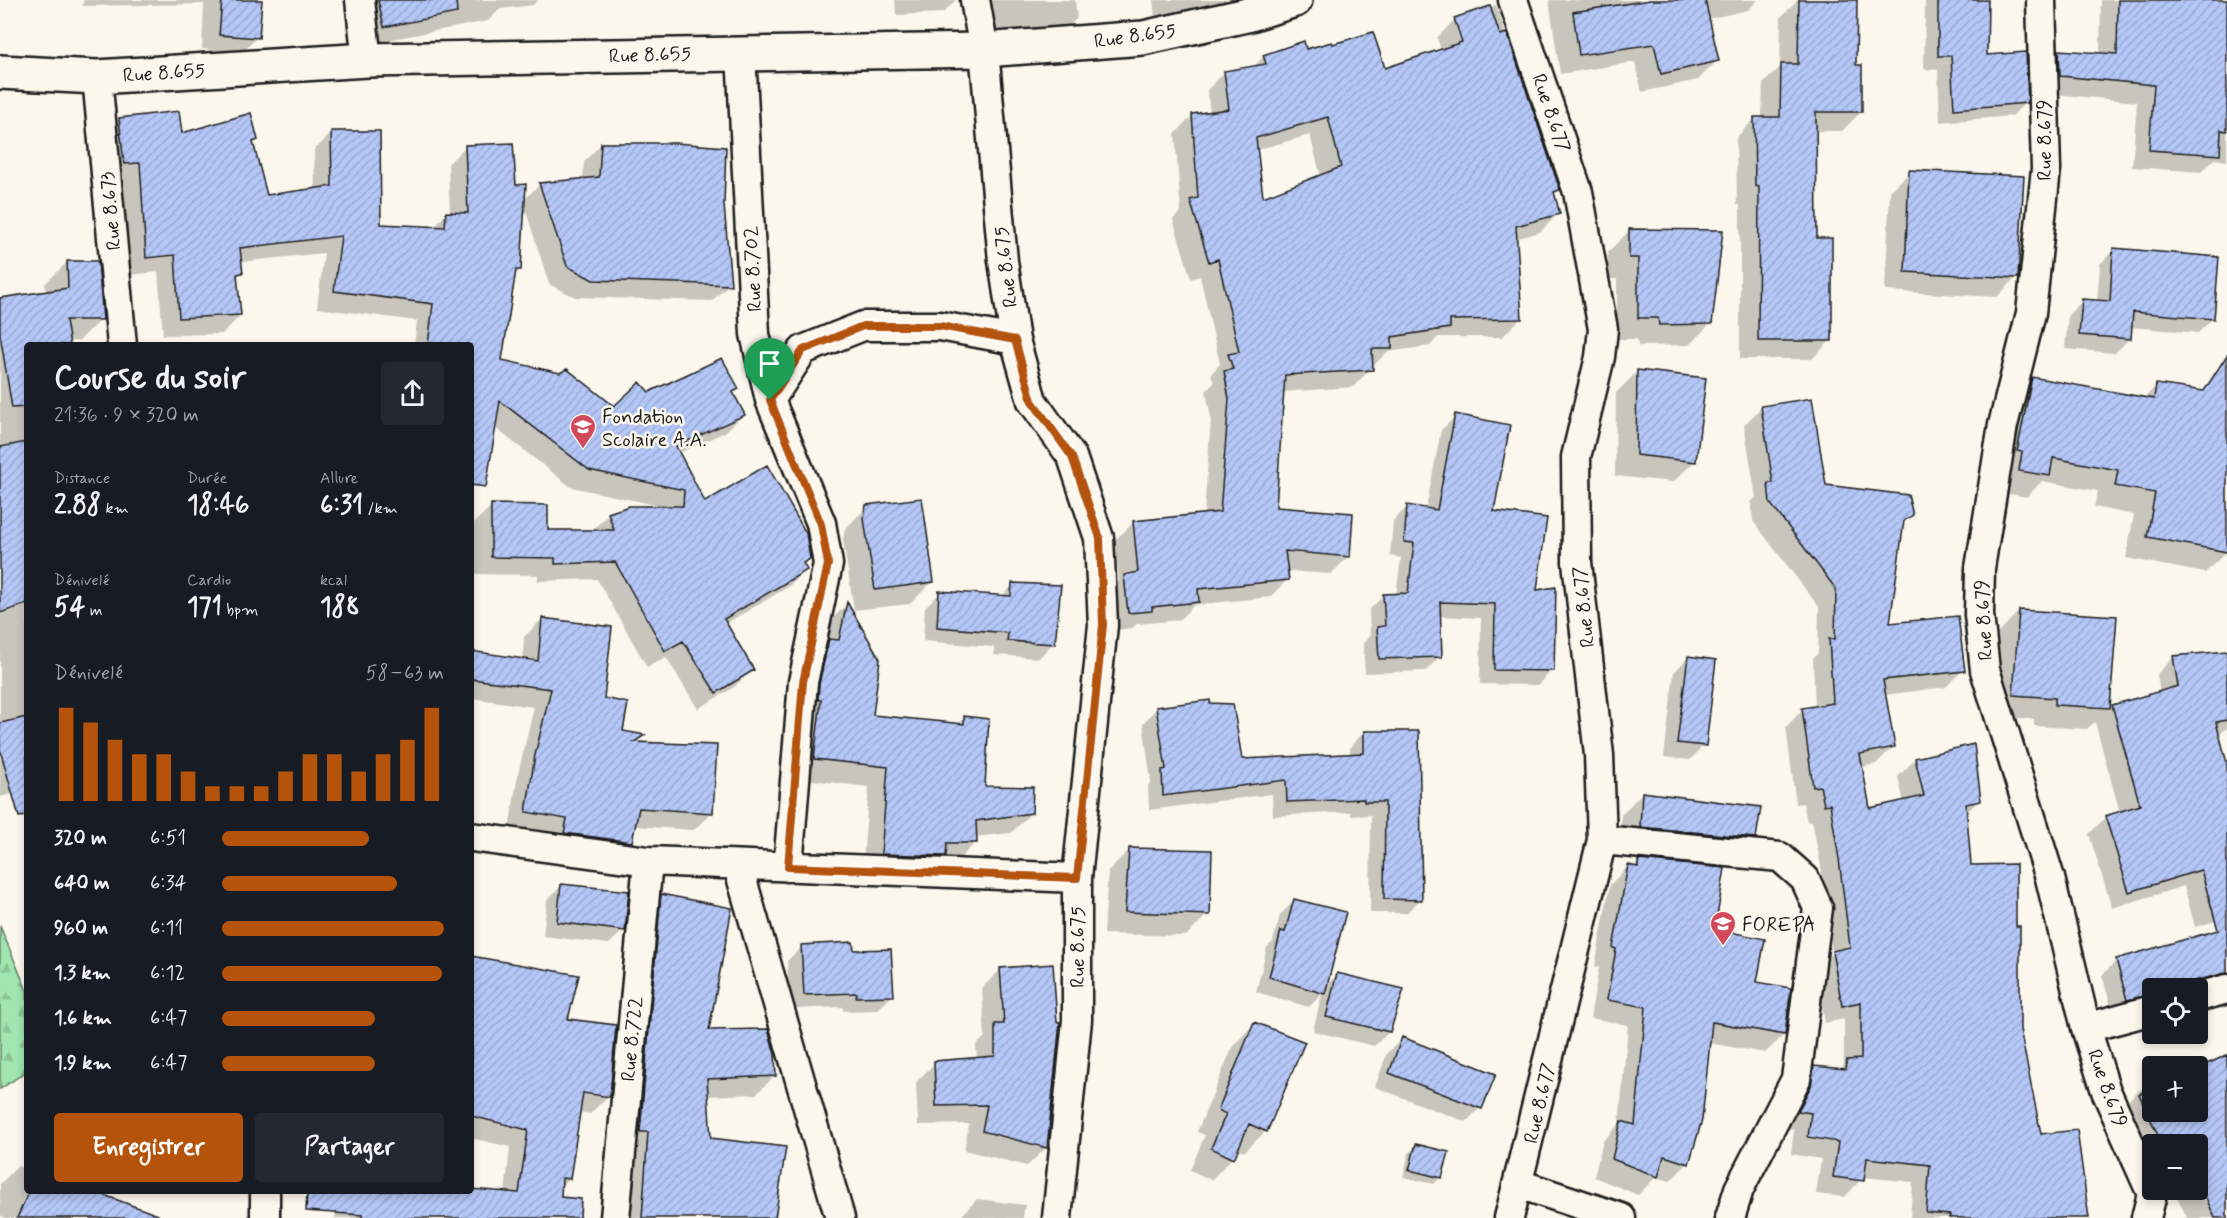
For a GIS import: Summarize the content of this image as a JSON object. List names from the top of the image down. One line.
{"streets":{"street":["Rue 8.655","Rue 8.677","Rue 8.679","Rue 8.673","Rue 8.675","Rue 8.702","Rue 8.722"]},"crossings":[["Rue 8.655","Rue 8.673"],["Rue 8.655","Rue 8.675"],["Rue 8.655","Rue 8.702"]],"places":{"school or university":["Fondation Scolaire A.A.","FOREPA"]},"page":{"heading":["Course du soir","21:36 · 9 × 320 m"],"stats":[["Distance","2.88 km"],["Durée","18:46"],["Allure","6:31 /km"],["Dénivelé","54 m"],["Cardio","171 bpm"],["kcal","188"]],"chart":["Dénivelé","58–63 m"],"list":[{"name":"320 m","note":"6:51"},{"name":"640 m","note":"6:34"},{"name":"960 m","note":"6:11"},{"name":"1.3 km","note":"6:12"},{"name":"1.6 km","note":"6:47"},{"name":"1.9 km","note":"6:47"}],"map_buttons":["+","−"],"buttons":["Enregistrer","Partager"]}}
